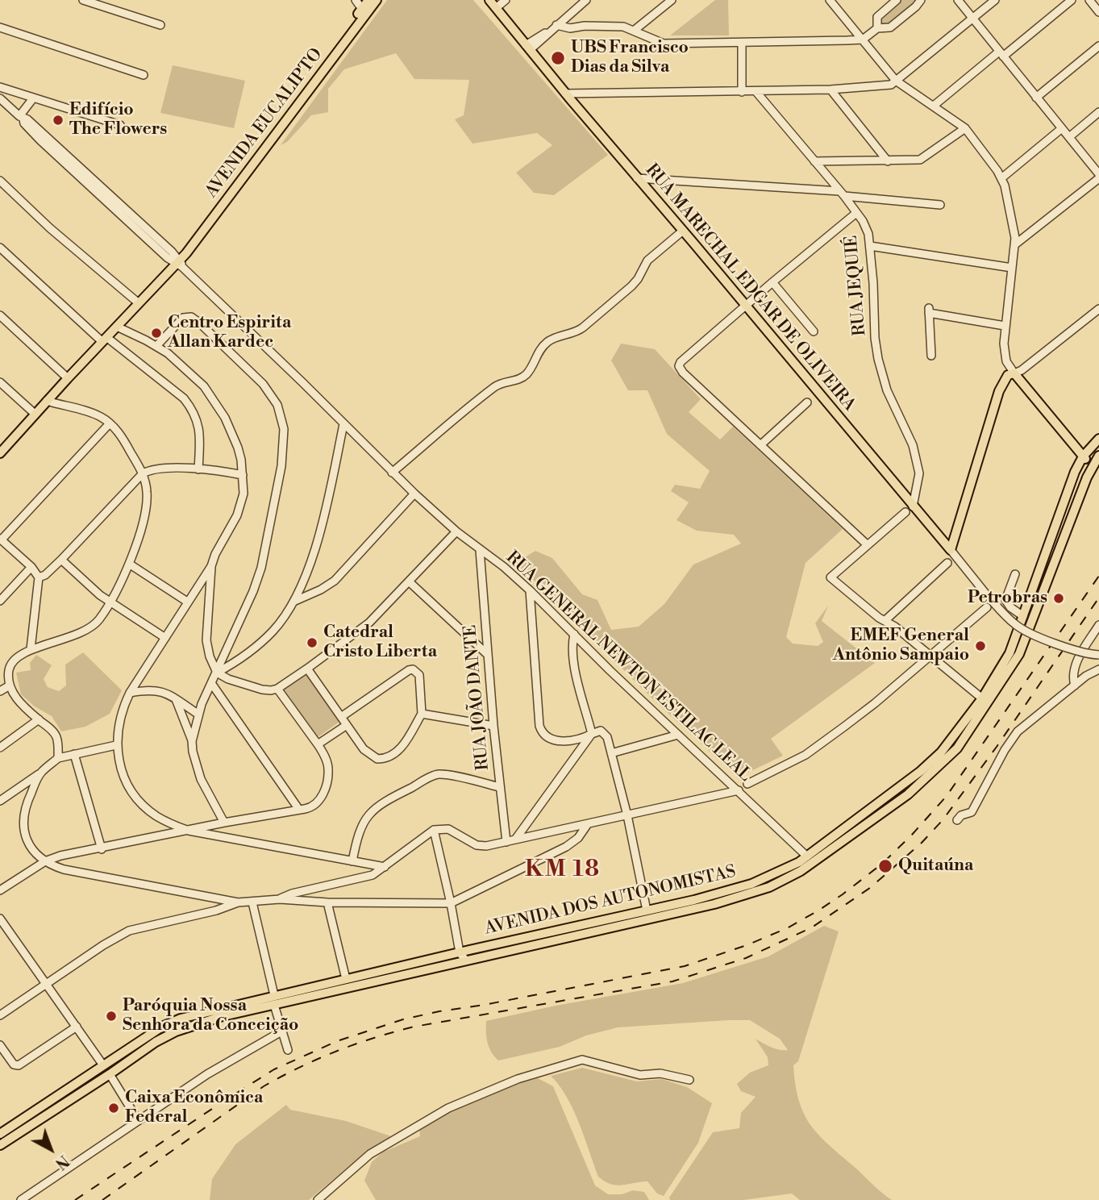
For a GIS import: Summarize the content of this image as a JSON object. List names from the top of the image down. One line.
{"streets":{"main road":["AVENIDA EUCALIPTO","RUA MARECHAL EDGAR DE OLIVEIRA","AVENIDA DOS AUTONOMISTAS"],"street":["RUA JEQUIÉ","RUA GENERAL NEWTON ESTILAC LEAL","RUA JOÃO DANTE"]},"crossings":[["AVENIDA EUCALIPTO","RUA GENERAL NEWTON ESTILAC LEAL"],["RUA JEQUIÉ","RUA MARECHAL EDGAR DE OLIVEIRA"],["RUA GENERAL NEWTON ESTILAC LEAL","RUA JOÃO DANTE"],["RUA GENERAL NEWTON ESTILAC LEAL","AVENIDA DOS AUTONOMISTAS"]],"districts":["KM 18"],"places":["UBS Francisco Dias da Silva","Edifício The Flowers","Centro Espirita Allan Kardec","Petrobras","Catedral Cristo Liberta","EMEF General Antônio Sampaio","Quitaúna","Paróquia Nossa Senhora da Conceição","Caixa Econômica Federal"],"north":"bottom right"}
